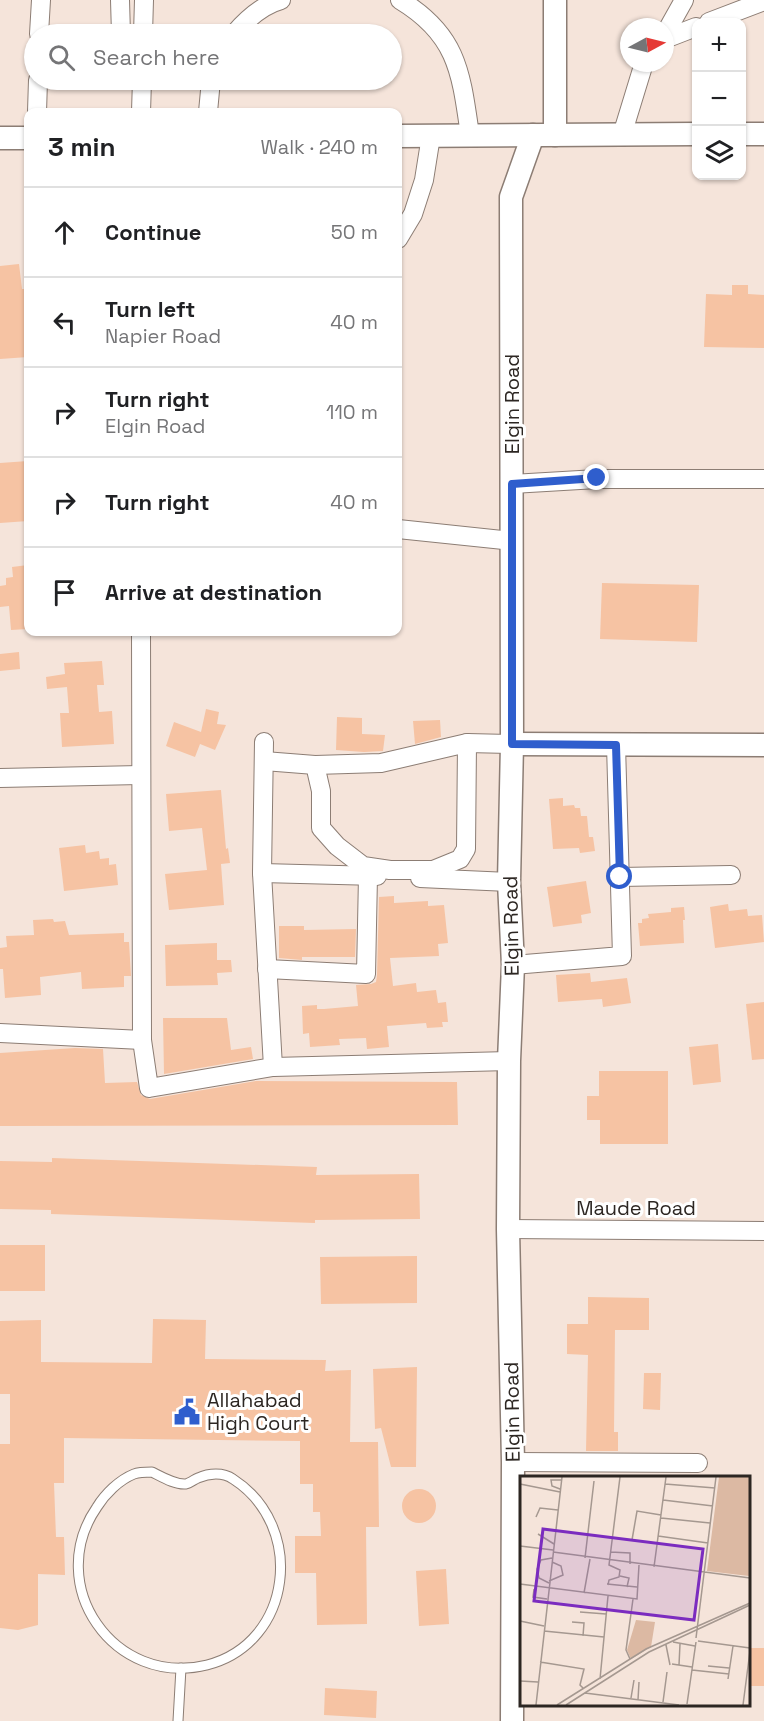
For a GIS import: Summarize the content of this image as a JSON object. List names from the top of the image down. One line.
{"streets":{"street":["Elgin Road","Maude Road"]},"crossings":[["Elgin Road","Maude Road"]],"places":{"public building":["Allahabad High Court"]},"north":"right","page":{"map_buttons":["+","−"],"search":"Search here","heading":["3 min","Walk · 240 m"],"list":[["Continue","50 m"],["Turn left","Napier Road","40 m"],["Turn right","Elgin Road","110 m"],["Turn right","40 m"],"Arrive at destination"]}}
